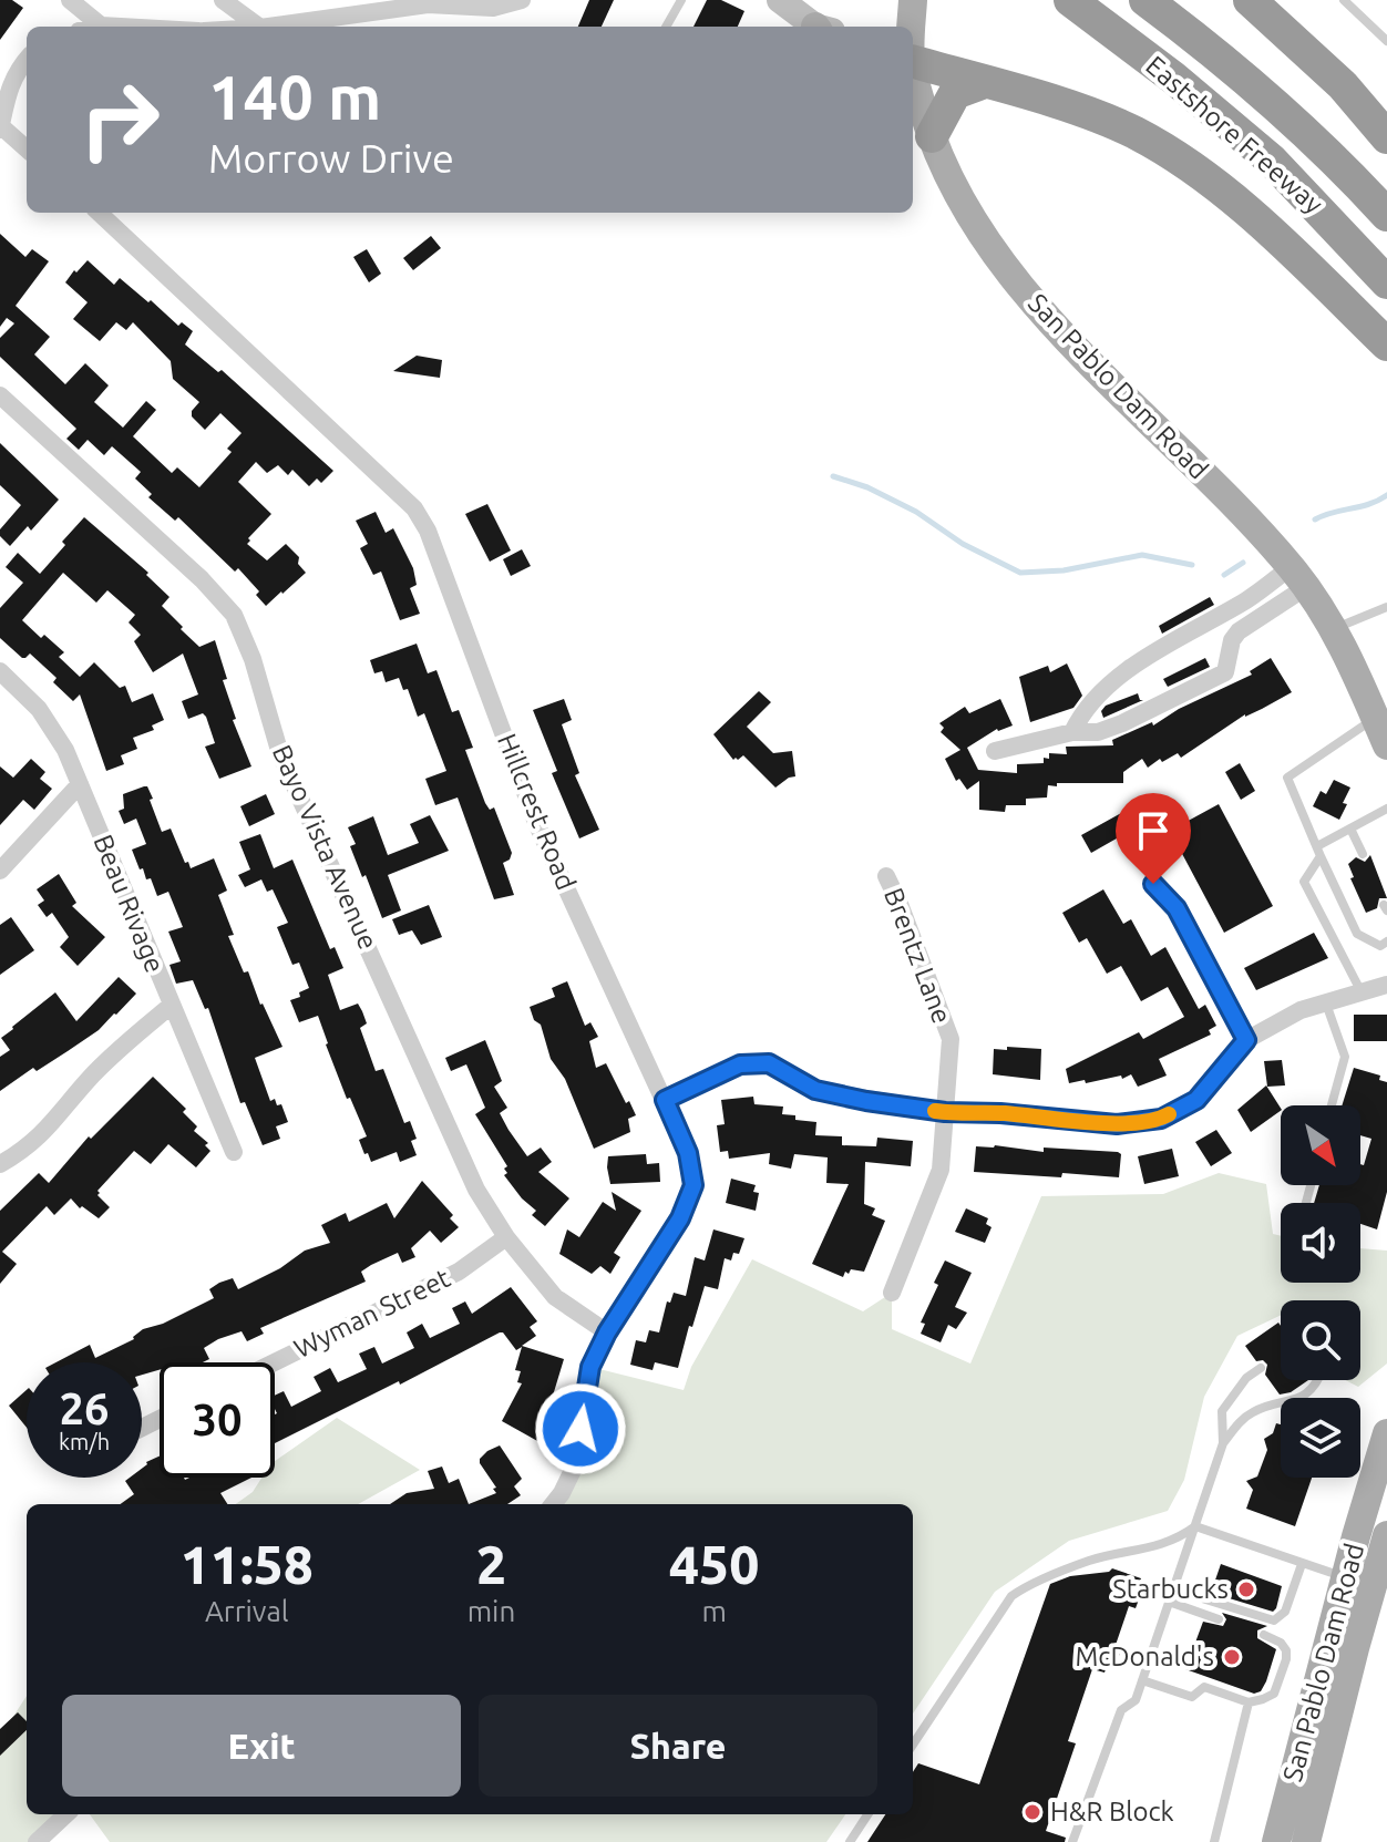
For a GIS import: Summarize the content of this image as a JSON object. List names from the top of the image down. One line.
{"streets":{"highway":["Eastshore Freeway"],"main road":["San Pablo Dam Road"],"street":["Hillcrest Road","Bayo Vista Avenue","Beau Rivage","Brentz Lane","Wyman Street"]},"crossings":[["Hillcrest Road","Bayo Vista Avenue"],["Bayo Vista Avenue","Wyman Street"]],"places":["Starbucks","McDonald's","H&R Block"],"north":"bottom right","page":{"turn":["140 m","Morrow Drive"],"speed":"26 km/h","limit":"30","eta":["11:58","Arrival","2","min","450","m"],"buttons":["Exit","Share"]}}
